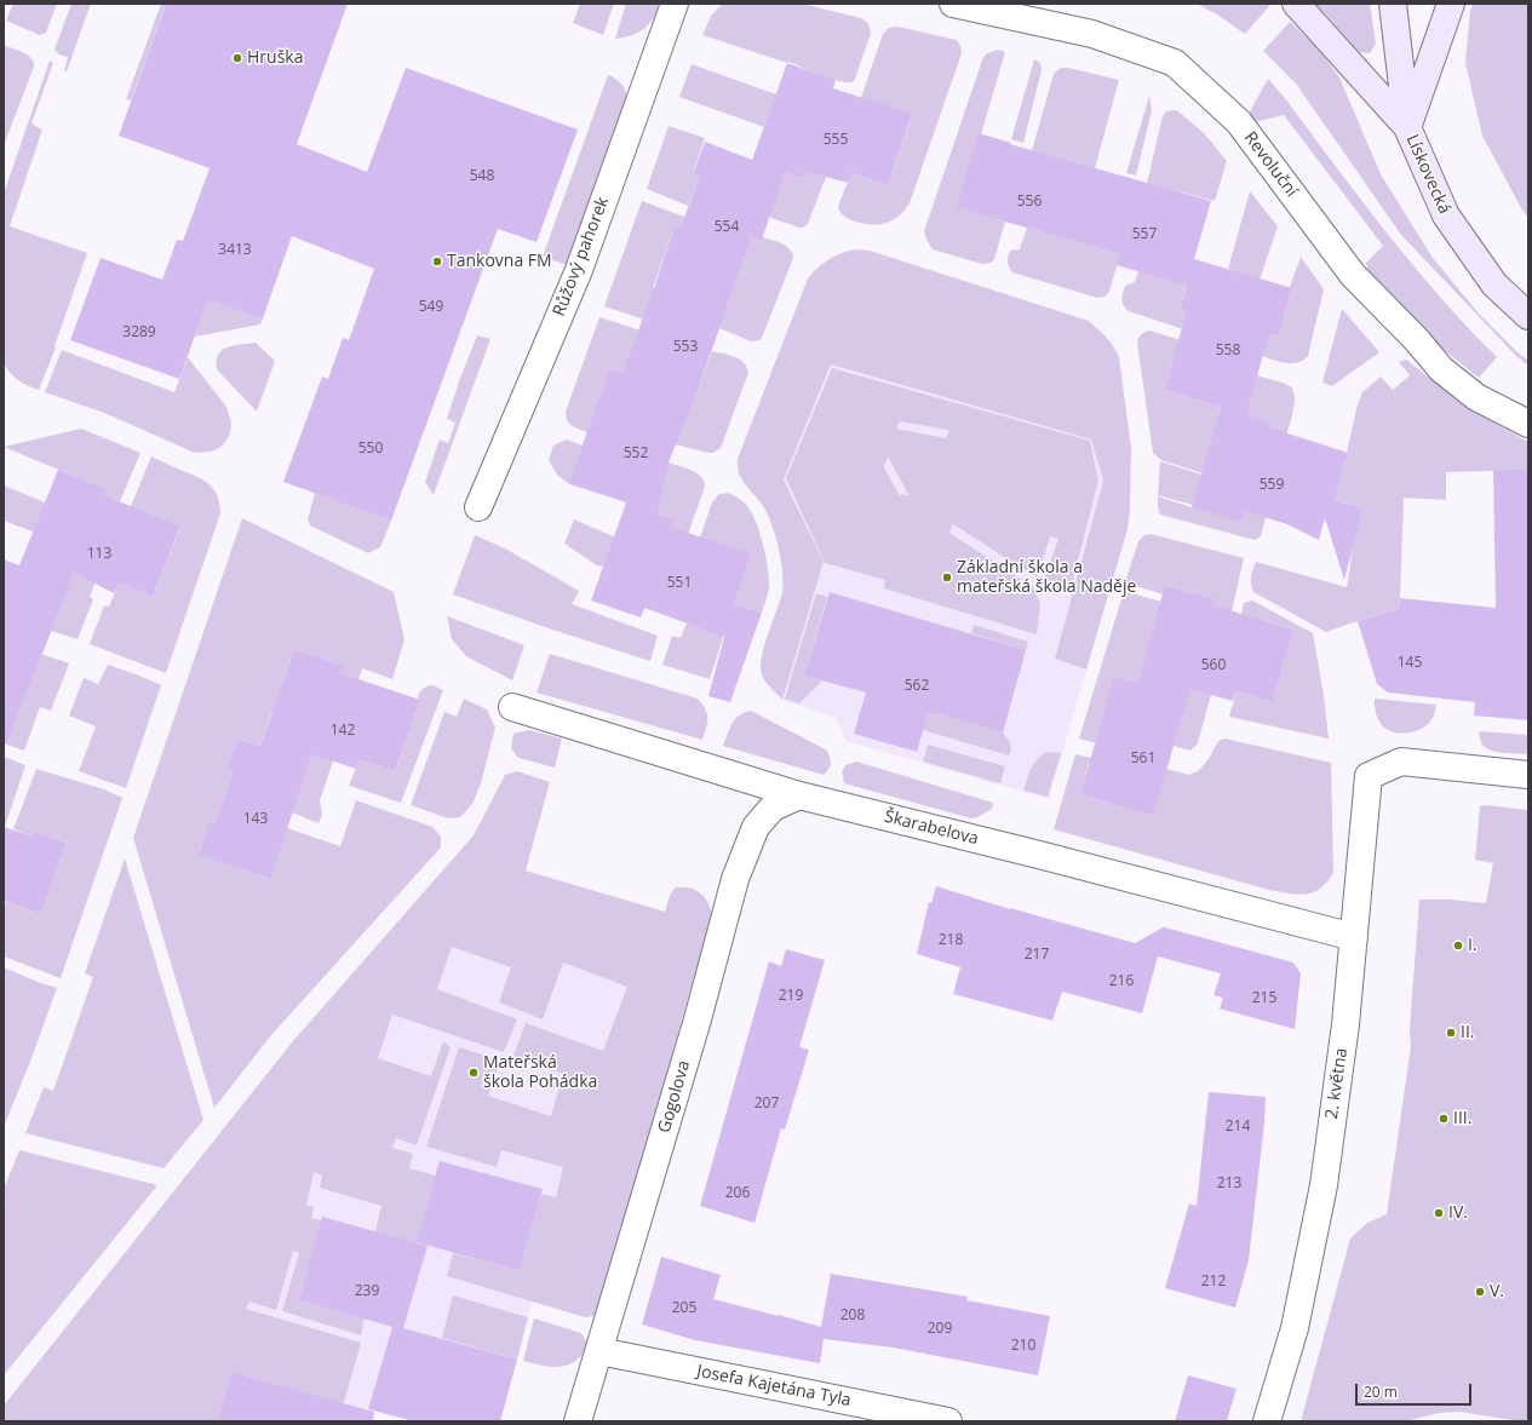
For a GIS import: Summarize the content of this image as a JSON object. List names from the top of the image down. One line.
{"streets":{"main road":["Lískovecká"],"street":["Revoluční","Růžový pahorek","Škarabelova","2. května","Gogolova","Josefa Kajetána Tyla"]},"crossings":[["Škarabelova","2. května"],["Škarabelova","Gogolova"],["Gogolova","Josefa Kajetána Tyla"]],"places":["Hruška","Tankovna FM","Základní škola a mateřská škola Naděje","I.","II.","Mateřská škola Pohádka","III.","IV.","V."],"house_numbers":["555","548","556","554","557","3413","549","3289","553","558","550","552","559","113","551","145","560","562","142","561","143","218","217","216","219","215","207","214","213","206","212","239","205","208","209","210"],"scale_bar":"20 m"}
